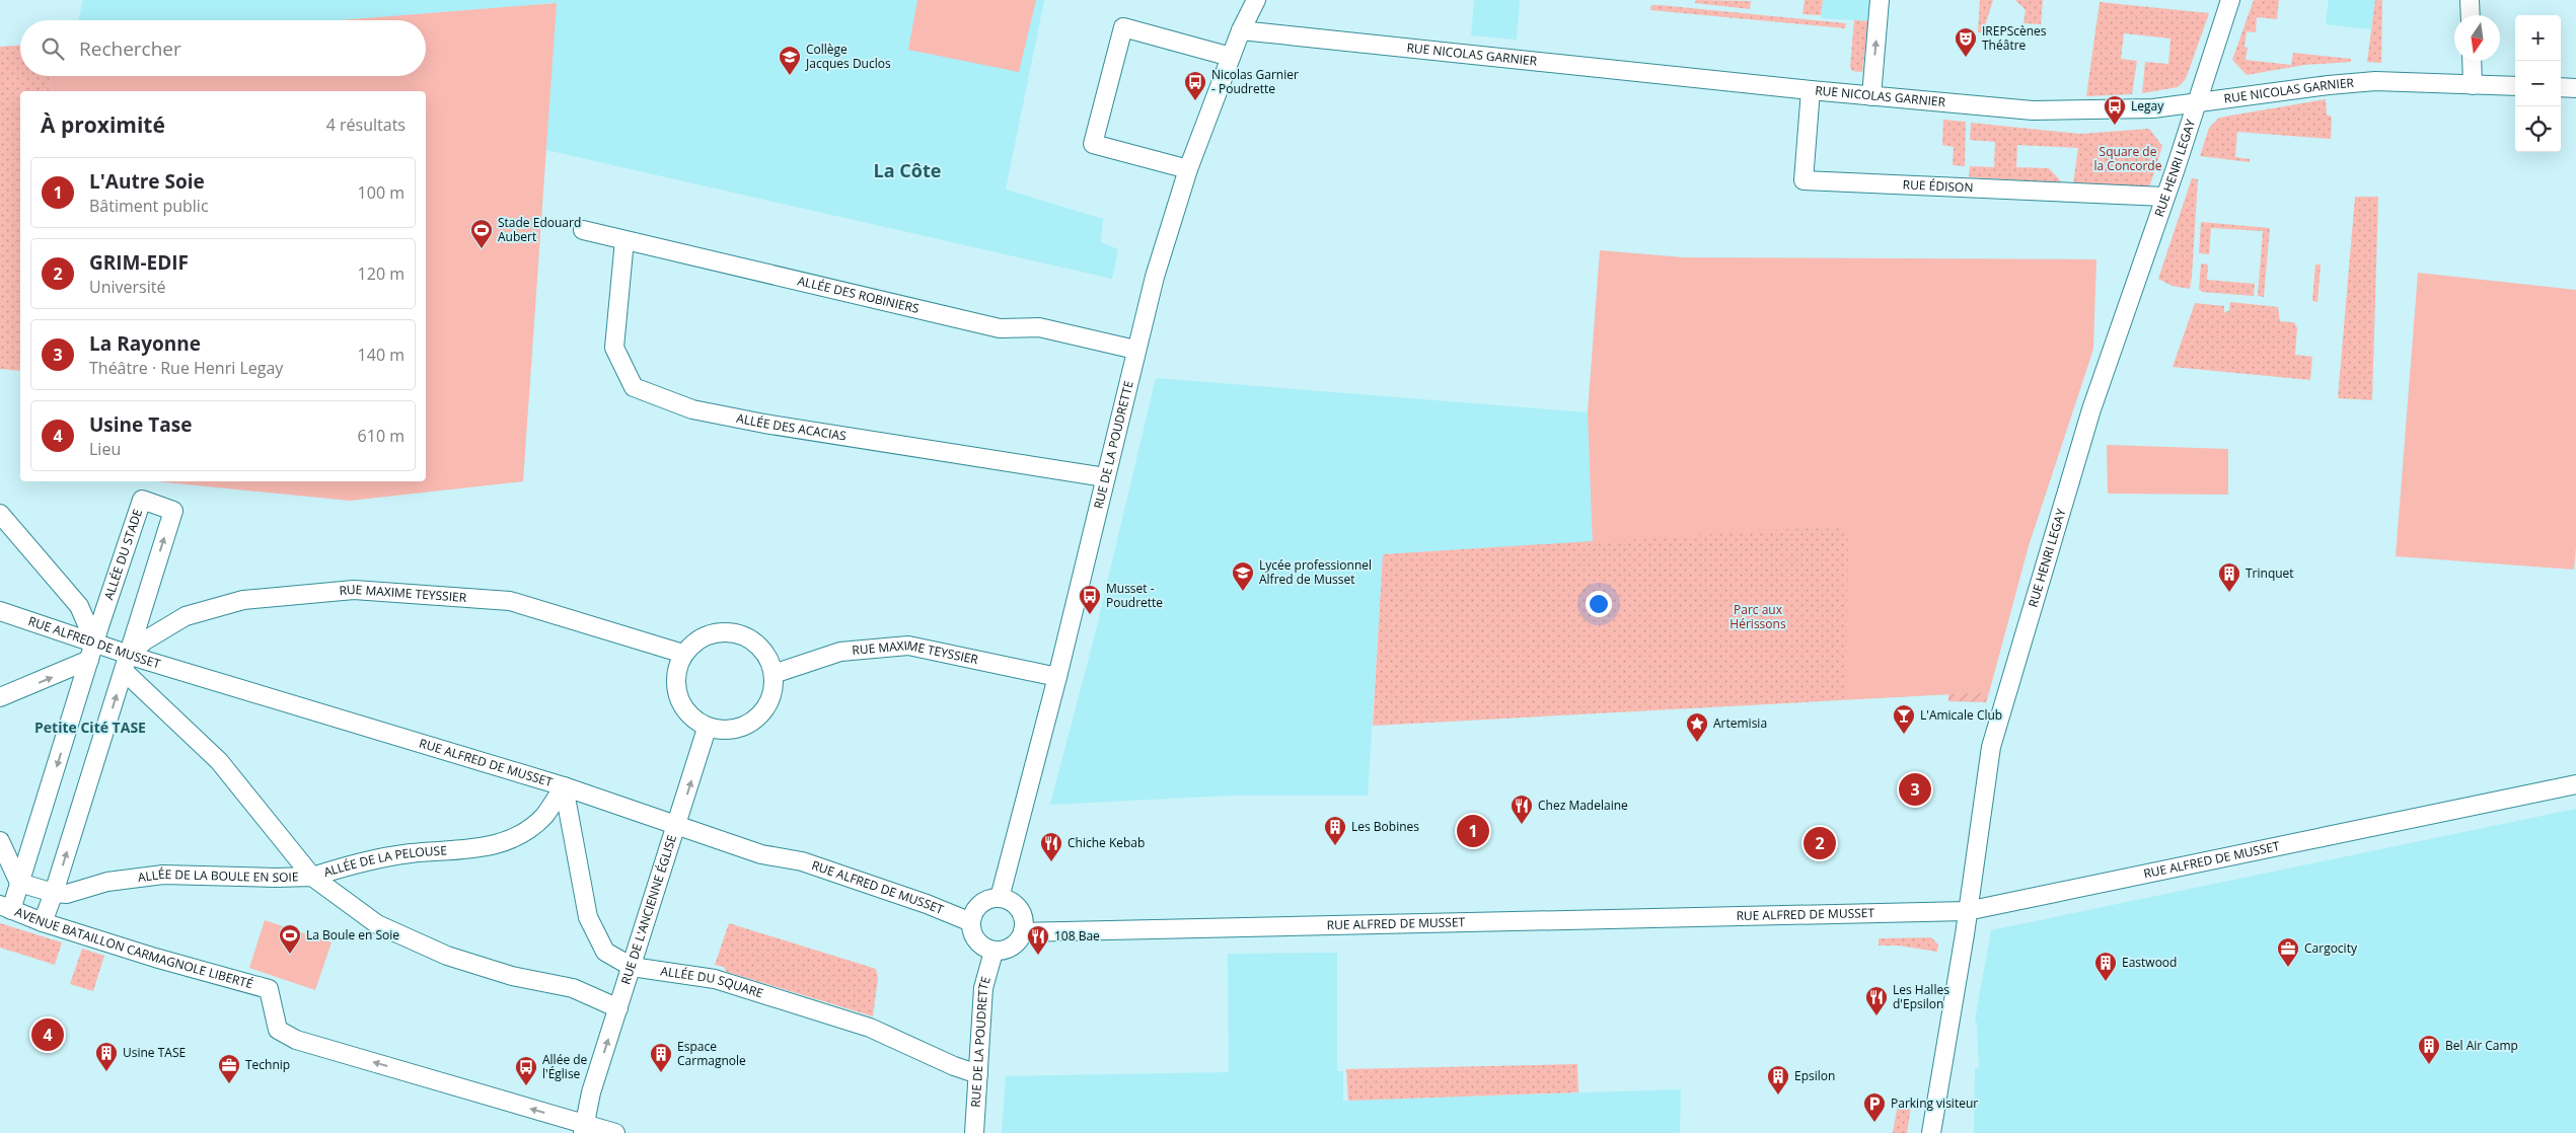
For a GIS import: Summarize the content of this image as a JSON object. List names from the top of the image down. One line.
{"streets":{"street":["RUE NICOLAS GARNIER","RUE HENRI LEGAY","RUE ÉDISON","ALLÉE DES ROBINIERS","ALLÉE DES ACACIAS","RUE DE LA POUDRETTE","ALLÉE DU STADE","RUE MAXIME TEYSSIER","RUE ALFRED DE MUSSET","ALLÉE DE LA PELOUSE","ALLÉE DE LA BOULE EN SOIE","RUE DE L'ANCIENNE ÉGLISE","AVENUE BATAILLON CARMAGNOLE LIBERTÉ","ALLÉE DU SQUARE"]},"crossings":[["RUE NICOLAS GARNIER","RUE HENRI LEGAY"],["RUE NICOLAS GARNIER","RUE ÉDISON"],["RUE NICOLAS GARNIER","RUE DE LA POUDRETTE"],["RUE HENRI LEGAY","RUE ÉDISON"],["RUE HENRI LEGAY","RUE ALFRED DE MUSSET"],["ALLÉE DES ROBINIERS","ALLÉE DES ACACIAS"],["ALLÉE DES ROBINIERS","RUE DE LA POUDRETTE"],["ALLÉE DES ACACIAS","RUE DE LA POUDRETTE"],["RUE DE LA POUDRETTE","RUE MAXIME TEYSSIER"],["RUE DE LA POUDRETTE","RUE ALFRED DE MUSSET"],["RUE DE LA POUDRETTE","ALLÉE DU SQUARE"],["ALLÉE DU STADE","RUE MAXIME TEYSSIER"],["ALLÉE DU STADE","RUE ALFRED DE MUSSET"],["ALLÉE DU STADE","ALLÉE DE LA PELOUSE"],["ALLÉE DU STADE","ALLÉE DE LA BOULE EN SOIE"],["ALLÉE DU STADE","AVENUE BATAILLON CARMAGNOLE LIBERTÉ"],["RUE MAXIME TEYSSIER","RUE ALFRED DE MUSSET"],["RUE MAXIME TEYSSIER","ALLÉE DE LA PELOUSE"],["RUE MAXIME TEYSSIER","RUE DE L'ANCIENNE ÉGLISE"],["RUE ALFRED DE MUSSET","ALLÉE DE LA PELOUSE"],["RUE ALFRED DE MUSSET","RUE DE L'ANCIENNE ÉGLISE"],["RUE ALFRED DE MUSSET","ALLÉE DU SQUARE"],["ALLÉE DE LA PELOUSE","ALLÉE DE LA BOULE EN SOIE"],["ALLÉE DE LA PELOUSE","ALLÉE DU SQUARE"],["ALLÉE DE LA BOULE EN SOIE","RUE DE L'ANCIENNE ÉGLISE"],["RUE DE L'ANCIENNE ÉGLISE","AVENUE BATAILLON CARMAGNOLE LIBERTÉ"],["RUE DE L'ANCIENNE ÉGLISE","ALLÉE DU SQUARE"]],"one_way":["RUE DE L'ANCIENNE ÉGLISE","AVENUE BATAILLON CARMAGNOLE LIBERTÉ"],"districts":["La Côte","Petite Cité TASE"],"parks":["Square de la Concorde","Parc aux Hérissons"],"places":{"theatre":["IREPScènes Théâtre"],"school or university":["Collège Jacques Duclos","Lycée professionnel Alfred de Musset"],"bus stop":["Nicolas Garnier - Poudrette","Legay","Musset - Poudrette","Allée de l'Église"],"sports":["Stade Edouard Aubert","La Boule en Soie"],"building":["Trinquet","Les Bobines","Eastwood","Bel Air Camp","Usine TASE","Espace Carmagnole","Epsilon"],"bar":["L'Amicale Club"],"place":["Artemisia"],"restaurant":["Chez Madelaine","Chiche Kebab","108 Bae","Les Halles d'Epsilon"],"office":["Cargocity","Technip"],"parking":["Parking visiteur"]},"north":"bottom","page":{"map_buttons":["+","−"],"search":"Rechercher","heading":["À proximité","4 résultats"],"list":[{"mark":"1","name":"L'Autre Soie","note":"Bâtiment public","value":"100 m"},{"mark":"2","name":"GRIM-EDIF","note":"Université","value":"120 m"},{"mark":"3","name":"La Rayonne","note":"Théâtre · Rue Henri Legay","value":"140 m"},{"mark":"4","name":"Usine Tase","note":"Lieu","value":"610 m"}],"pins":["3","1","2","4"]}}
